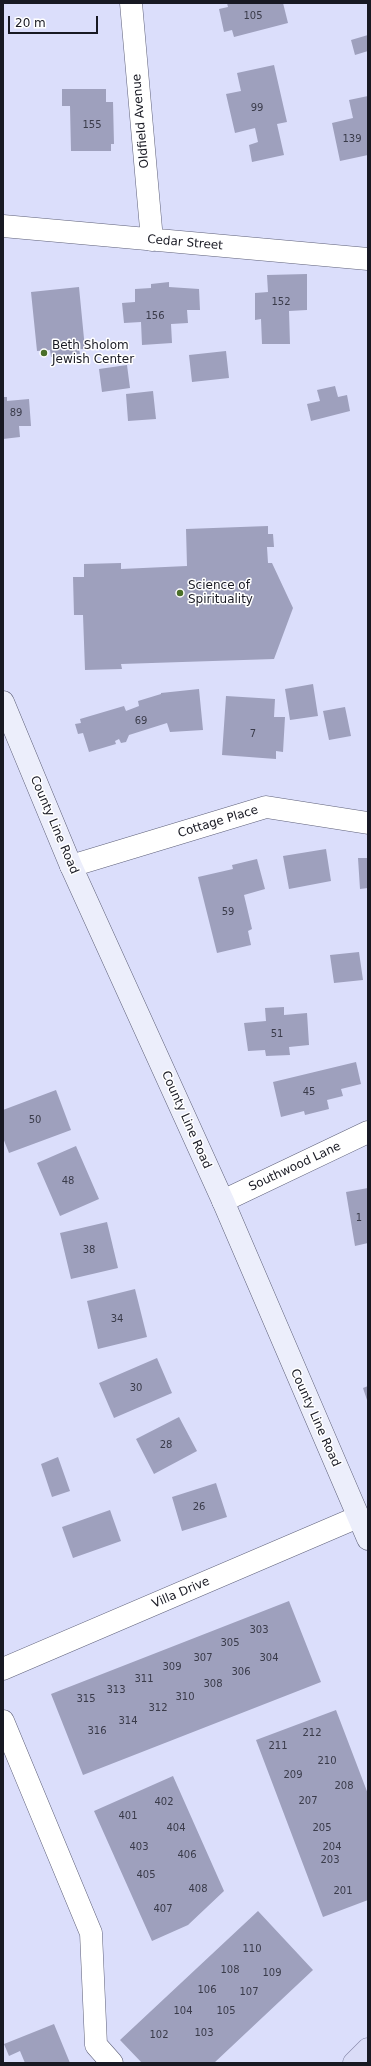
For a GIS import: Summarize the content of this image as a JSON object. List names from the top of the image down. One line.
{"streets":{"main road":["County Line Road"],"street":["Oldfield Avenue","Cedar Street","Cottage Place","Southwood Lane","Villa Drive"]},"crossings":[["Oldfield Avenue","Cedar Street"],["Cottage Place","County Line Road"],["County Line Road","Southwood Lane"],["County Line Road","Villa Drive"]],"places":["Beth Sholom Jewish Center","Science of Spirituality"],"house_numbers":["105","99","155","139","152","156","89","69","7","59","51","45","50","48","1","38","34","30","28","26","303","305","307","304","309","306","311","308","313","310","315","312","314","316","212","211","210","209","208","207","402","401","404","205","403","204","406","203","405","408","201","407","110","108","109","106","107","104","105","103","102"],"scale_bar":"20 m"}
